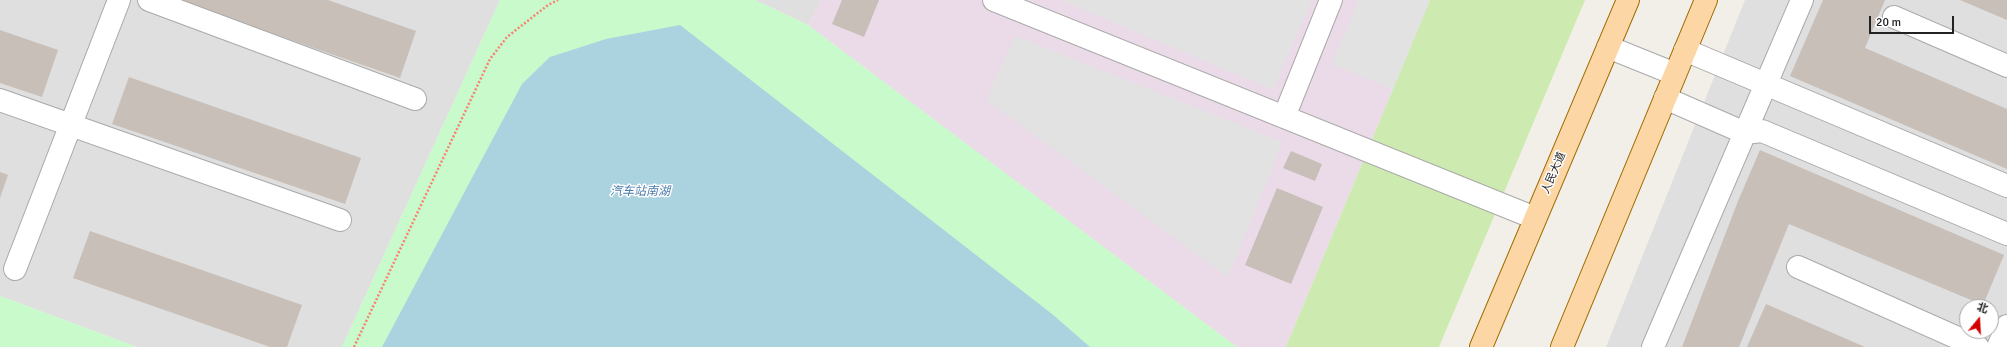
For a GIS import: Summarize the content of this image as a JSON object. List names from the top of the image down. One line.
{"streets":{"main road":["人民大道"]},"water":["汽车站南湖"],"scale_bar":"20 m","north":"top"}
